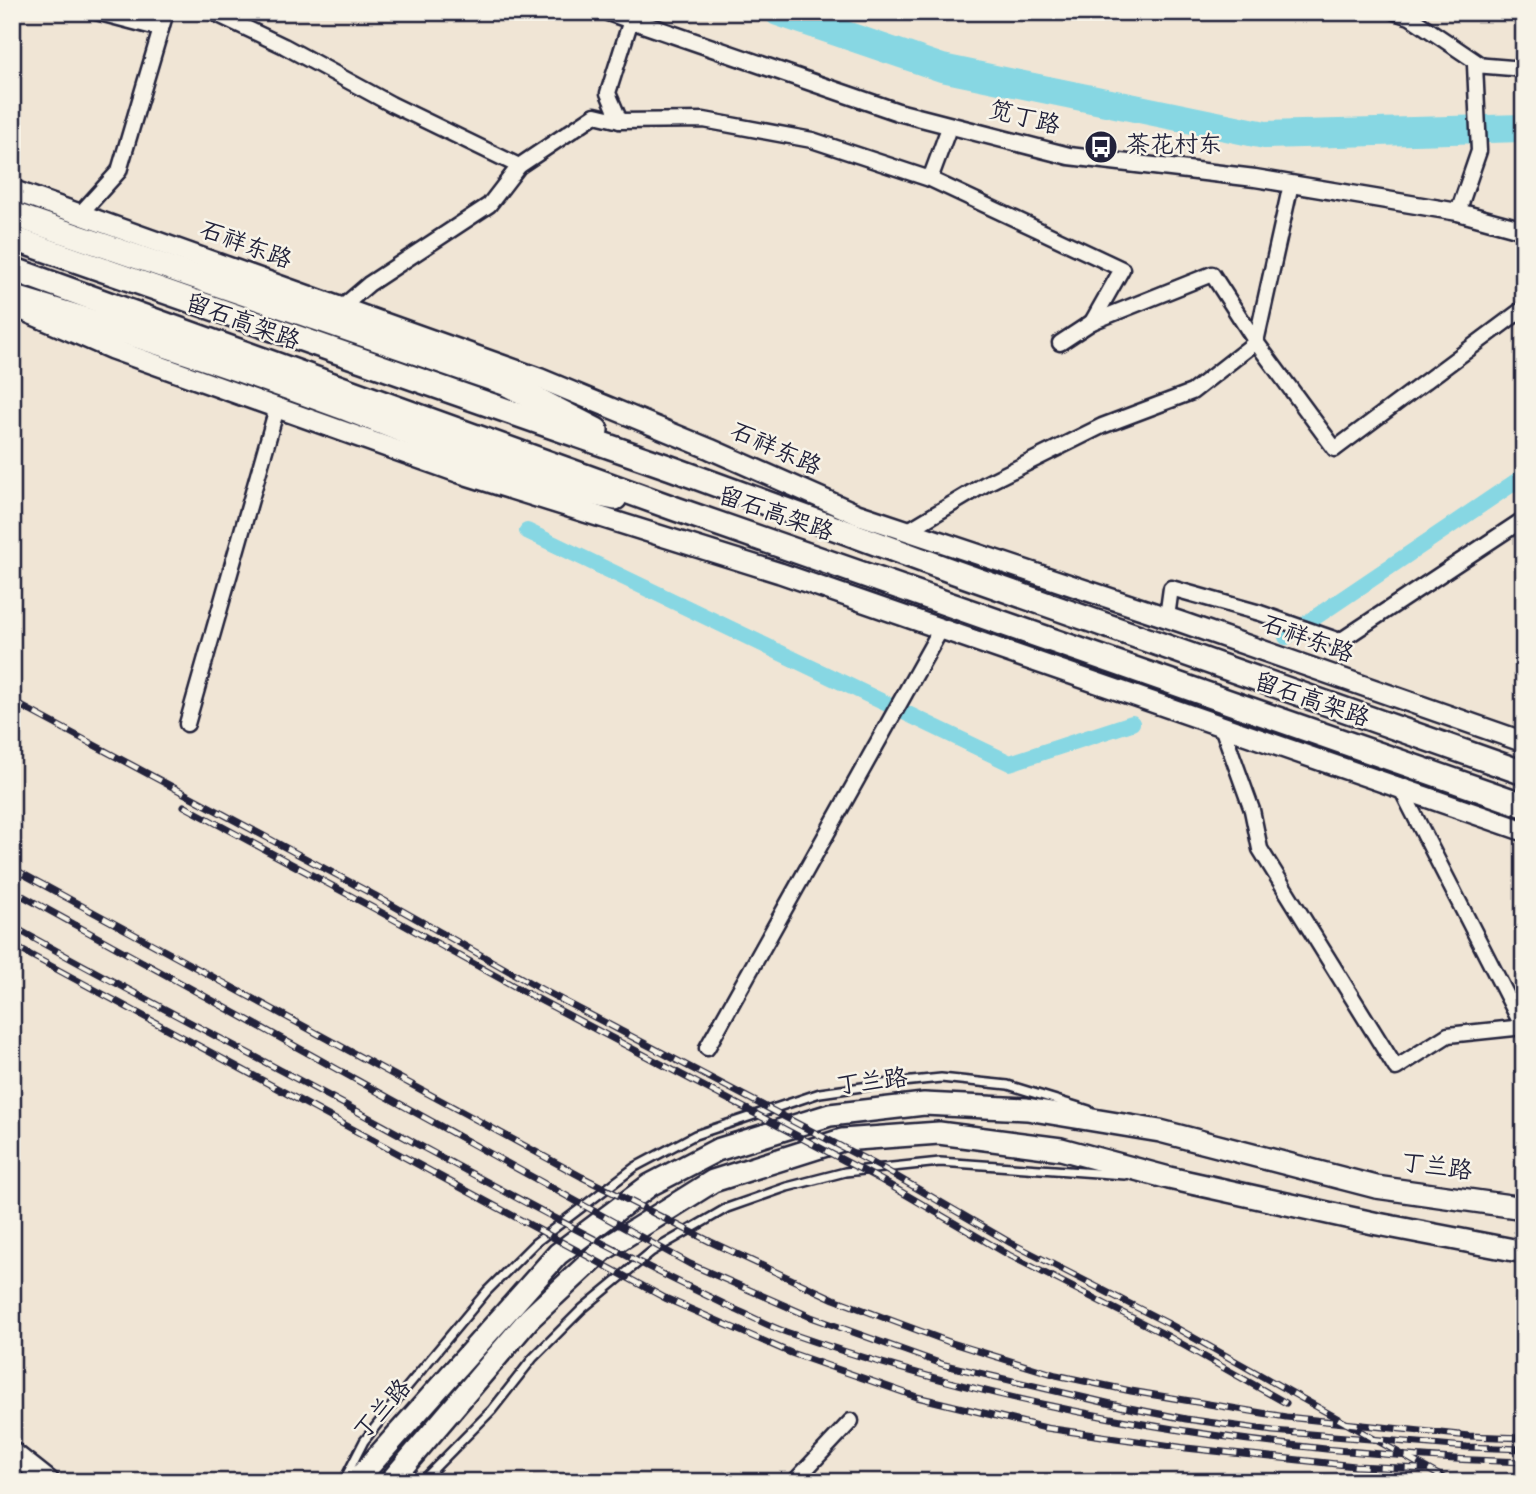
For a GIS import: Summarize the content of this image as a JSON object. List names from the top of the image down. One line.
{"streets":{"highway":["留石高架路"],"main road":["石祥东路","丁兰路"],"street":["笕丁路"]},"places":{"bus stop":["茶花村东"]}}
